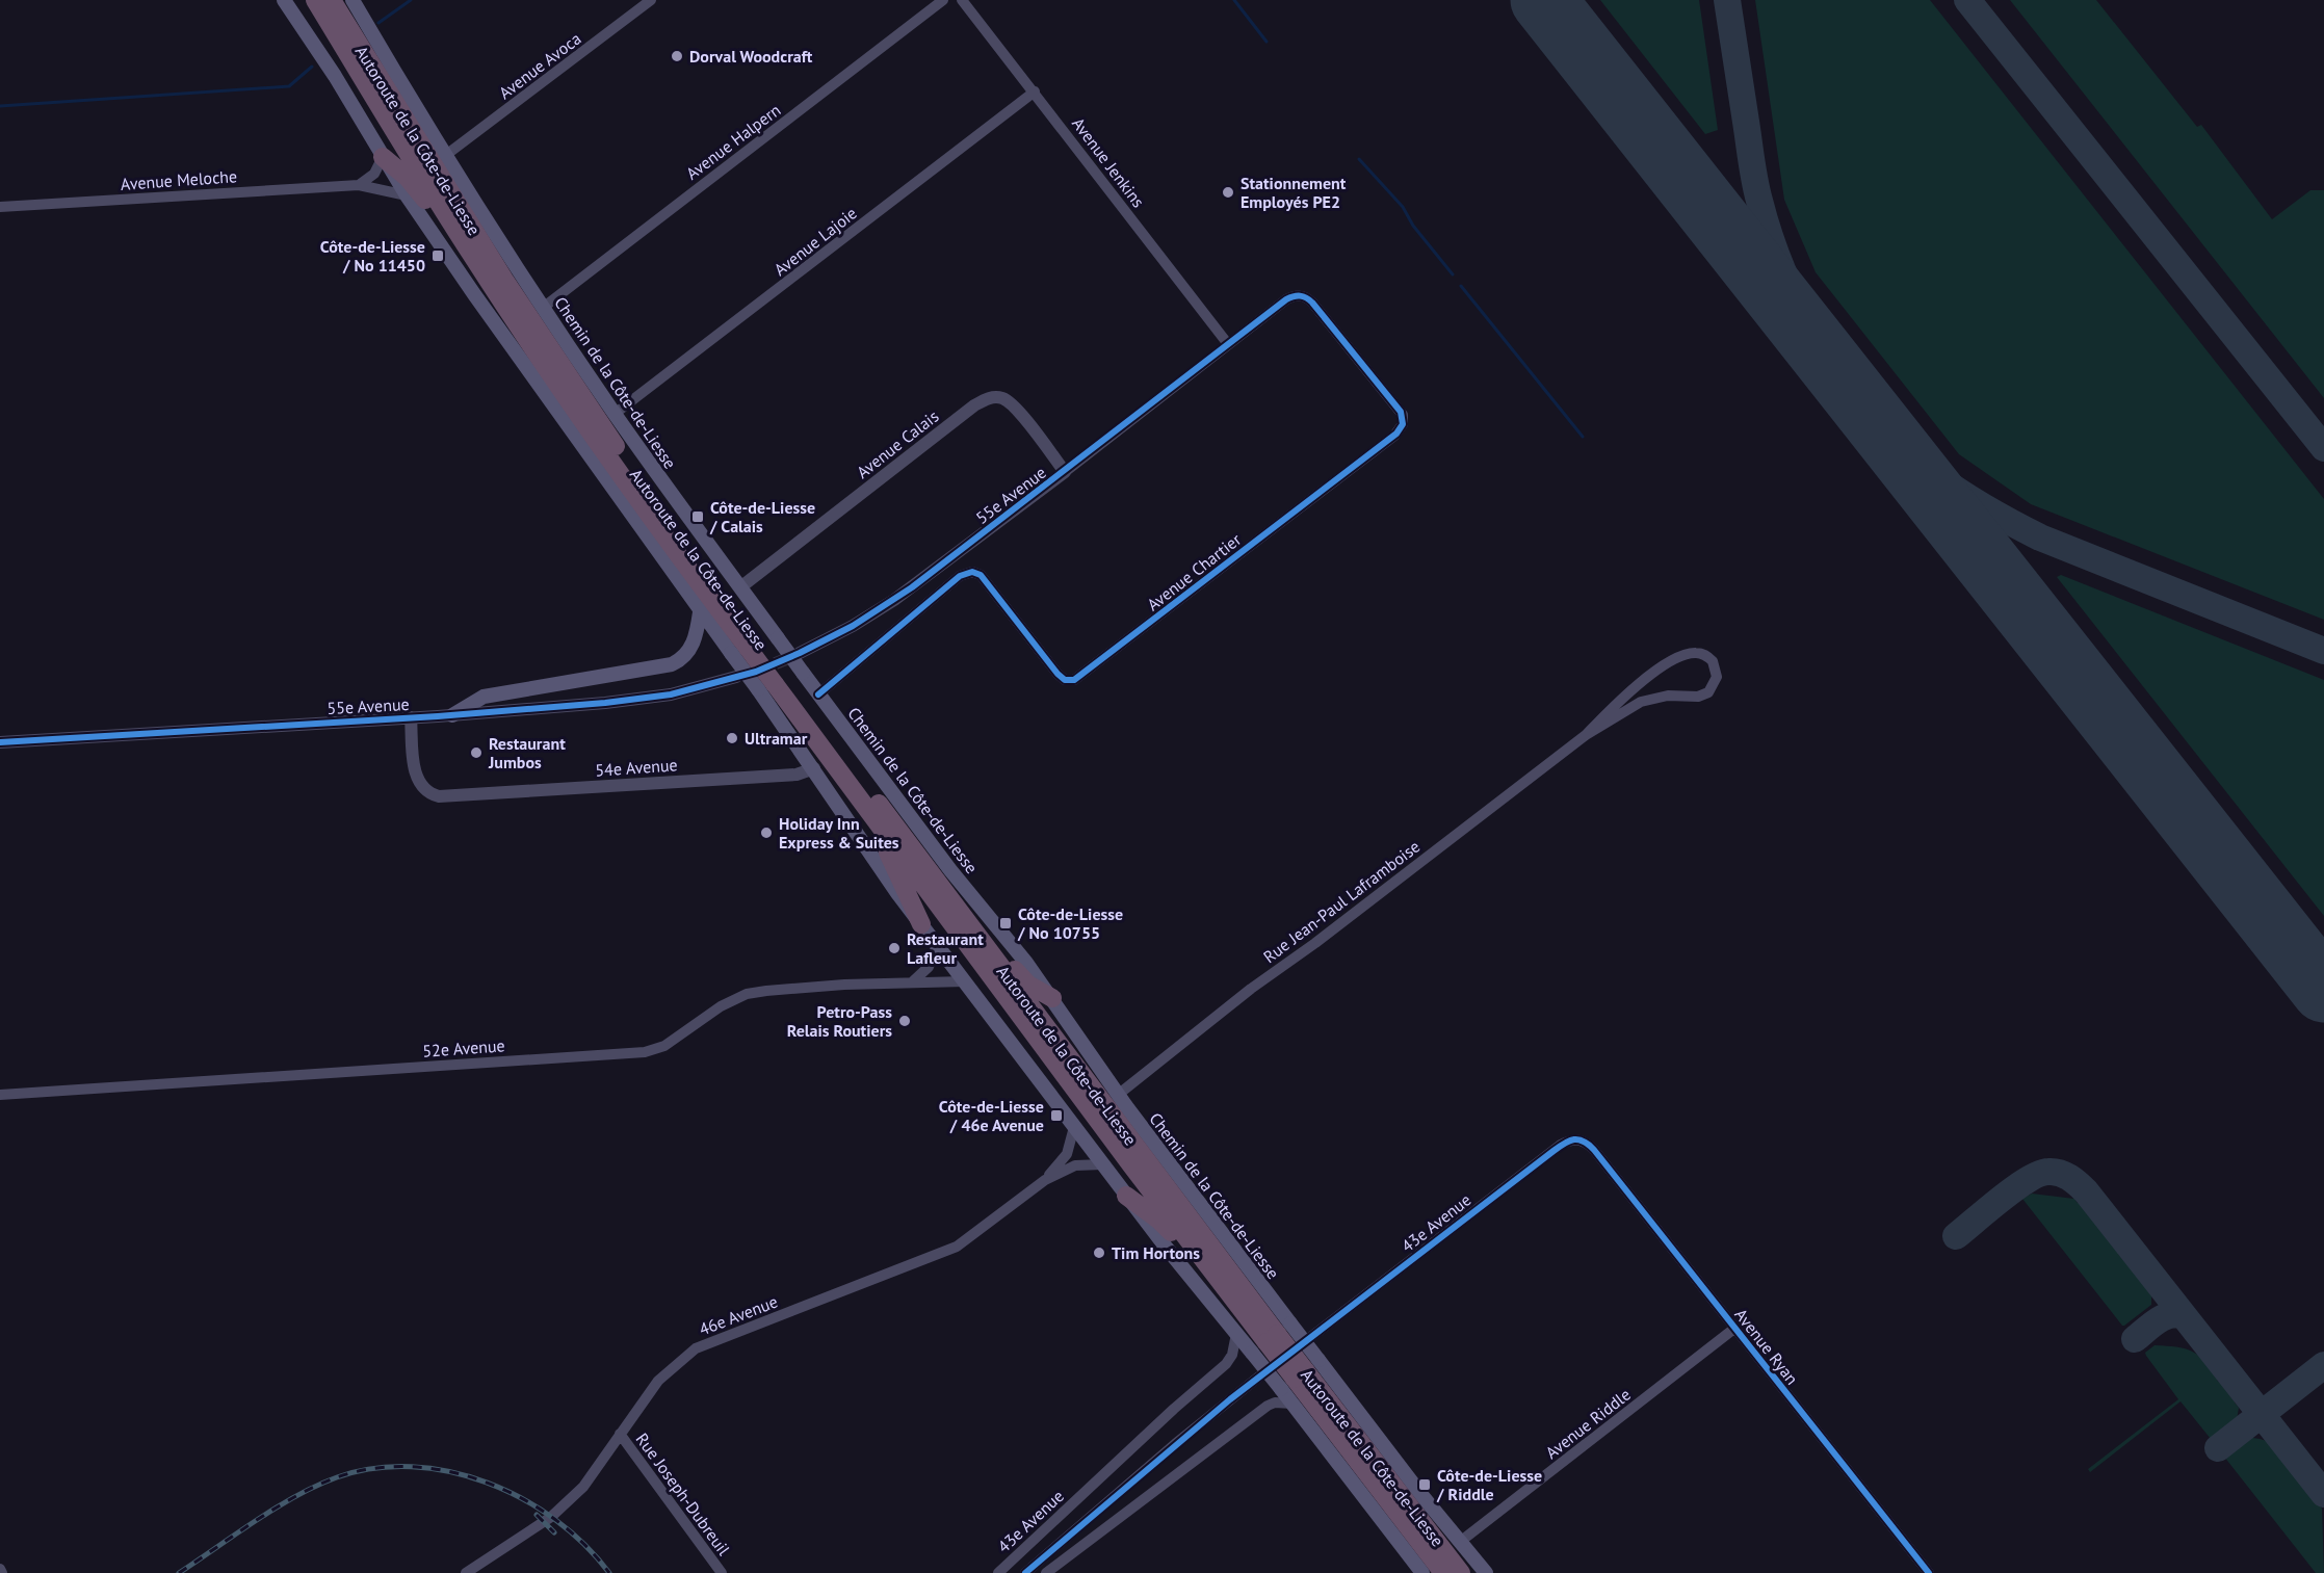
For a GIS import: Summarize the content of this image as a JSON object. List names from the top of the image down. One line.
{"streets":{"highway":["Autoroute de la Côte-de-Liesse"],"main road":["Chemin de la Côte-de-Liesse"],"street":["Avenue Avoca","Avenue Halpern","Avenue Jenkins","Avenue Meloche","Avenue Lajoie","Avenue Calais","55e Avenue","Avenue Chartier","54e Avenue","Rue Jean-Paul Laframboise","52e Avenue","43e Avenue","46e Avenue","Avenue Ryan","Avenue Riddle","Rue Joseph-Dubreuil"]},"crossings":[["Avenue Avoca","Chemin de la Côte-de-Liesse"],["Autoroute de la Côte-de-Liesse","Chemin de la Côte-de-Liesse"],["Avenue Halpern","Chemin de la Côte-de-Liesse"],["Avenue Jenkins","Avenue Lajoie"],["Avenue Jenkins","55e Avenue"],["Avenue Jenkins","Avenue Chartier"],["Avenue Meloche","Chemin de la Côte-de-Liesse"],["Avenue Lajoie","Chemin de la Côte-de-Liesse"],["Chemin de la Côte-de-Liesse","Avenue Calais"],["Chemin de la Côte-de-Liesse","Avenue Chartier"],["Chemin de la Côte-de-Liesse","54e Avenue"],["Chemin de la Côte-de-Liesse","Rue Jean-Paul Laframboise"],["Chemin de la Côte-de-Liesse","52e Avenue"],["Chemin de la Côte-de-Liesse","43e Avenue"],["Chemin de la Côte-de-Liesse","46e Avenue"],["Chemin de la Côte-de-Liesse","Avenue Riddle"],["Avenue Calais","55e Avenue"],["55e Avenue","Avenue Chartier"],["55e Avenue","54e Avenue"],["43e Avenue","Avenue Ryan"],["46e Avenue","Rue Joseph-Dubreuil"],["Avenue Ryan","Avenue Riddle"]],"places":{"other":["Dorval Woodcraft","Stationnement Employés PE2","Ultramar","Restaurant Jumbos","Holiday Inn Express & Suites","Restaurant Lafleur","Petro-Pass Relais Routiers","Tim Hortons"],"transit":["Côte-de-Liesse / No 11450","Côte-de-Liesse / Calais","Côte-de-Liesse / No 10755","Côte-de-Liesse / 46e Avenue","Côte-de-Liesse / Riddle"]}}
